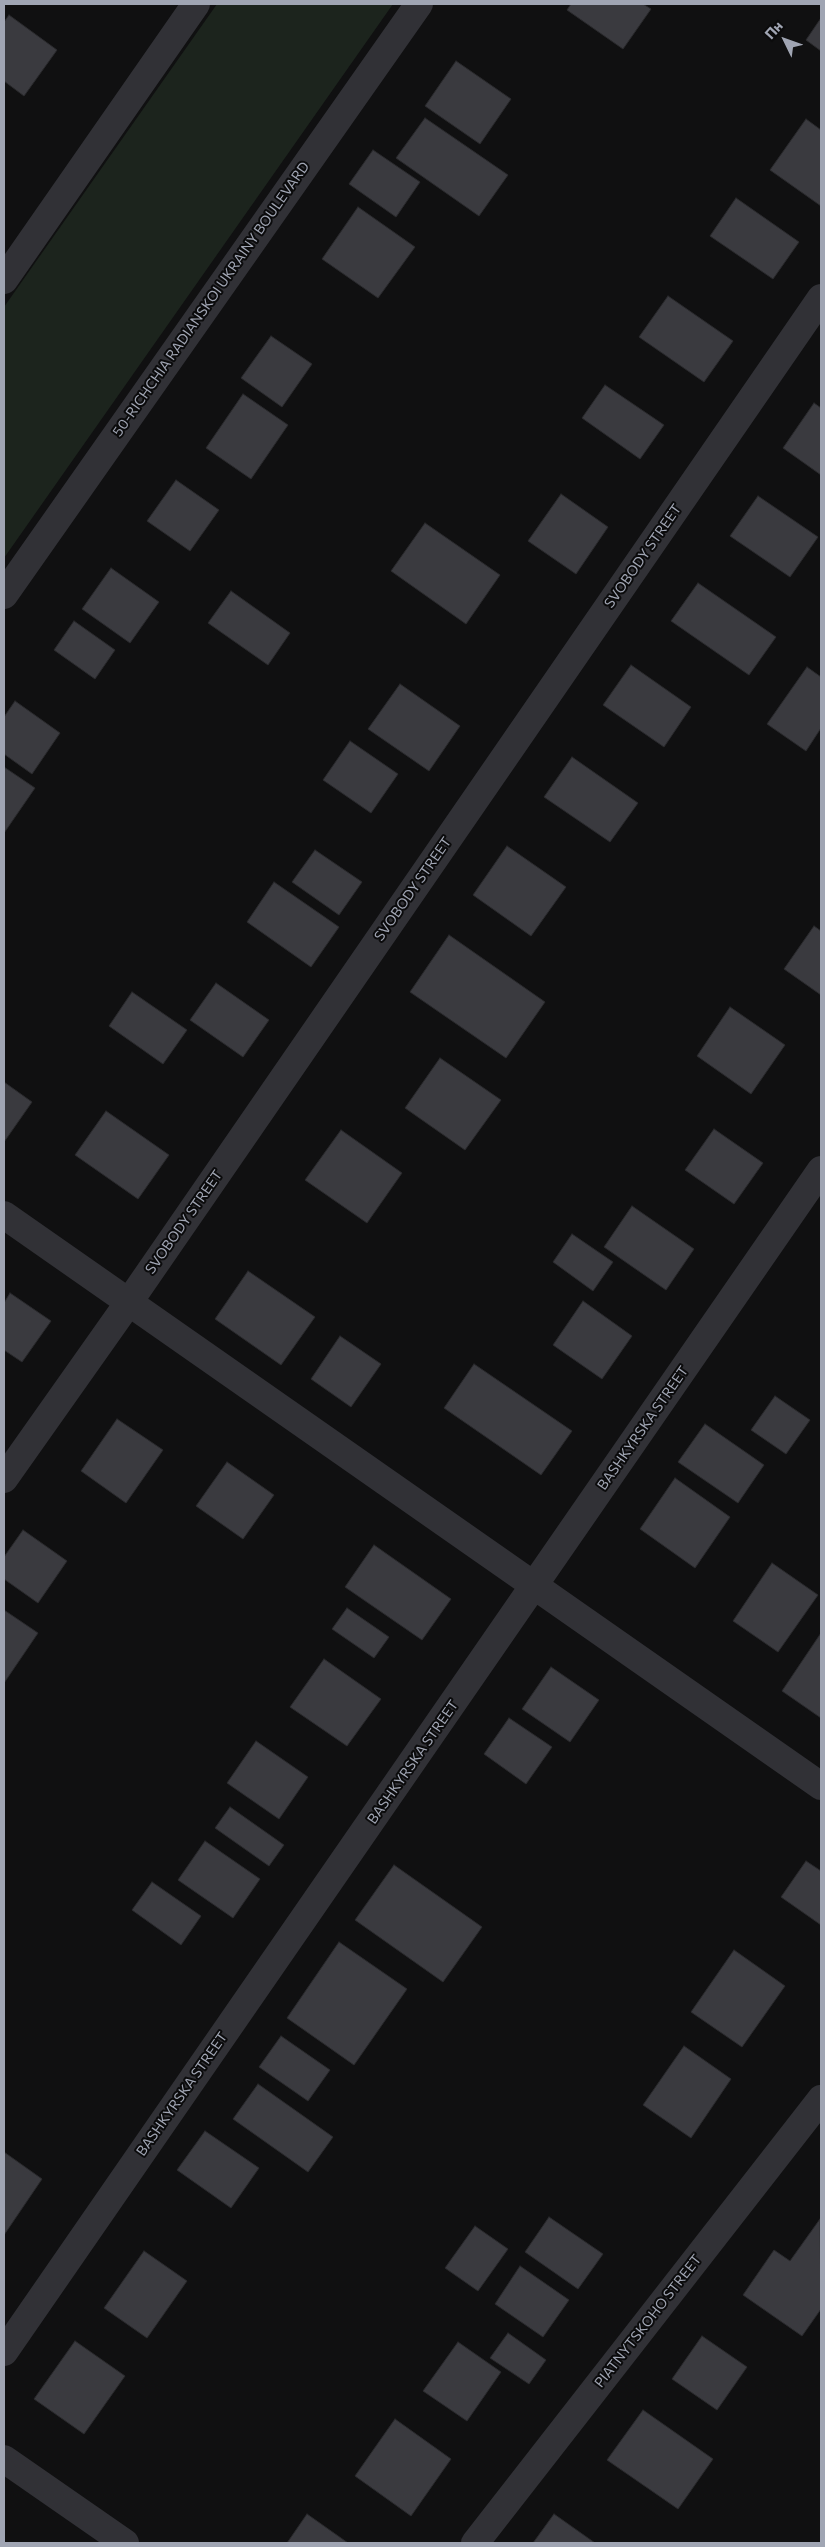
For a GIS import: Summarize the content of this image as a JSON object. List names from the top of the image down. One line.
{"streets":{"street":["50-RICHCHIA RADIANSKOI UKRAINY BOULEVARD","SVOBODY STREET","BASHKYRSKA STREET","PIATNYTSKOHO STREET"]},"north":"top left"}
